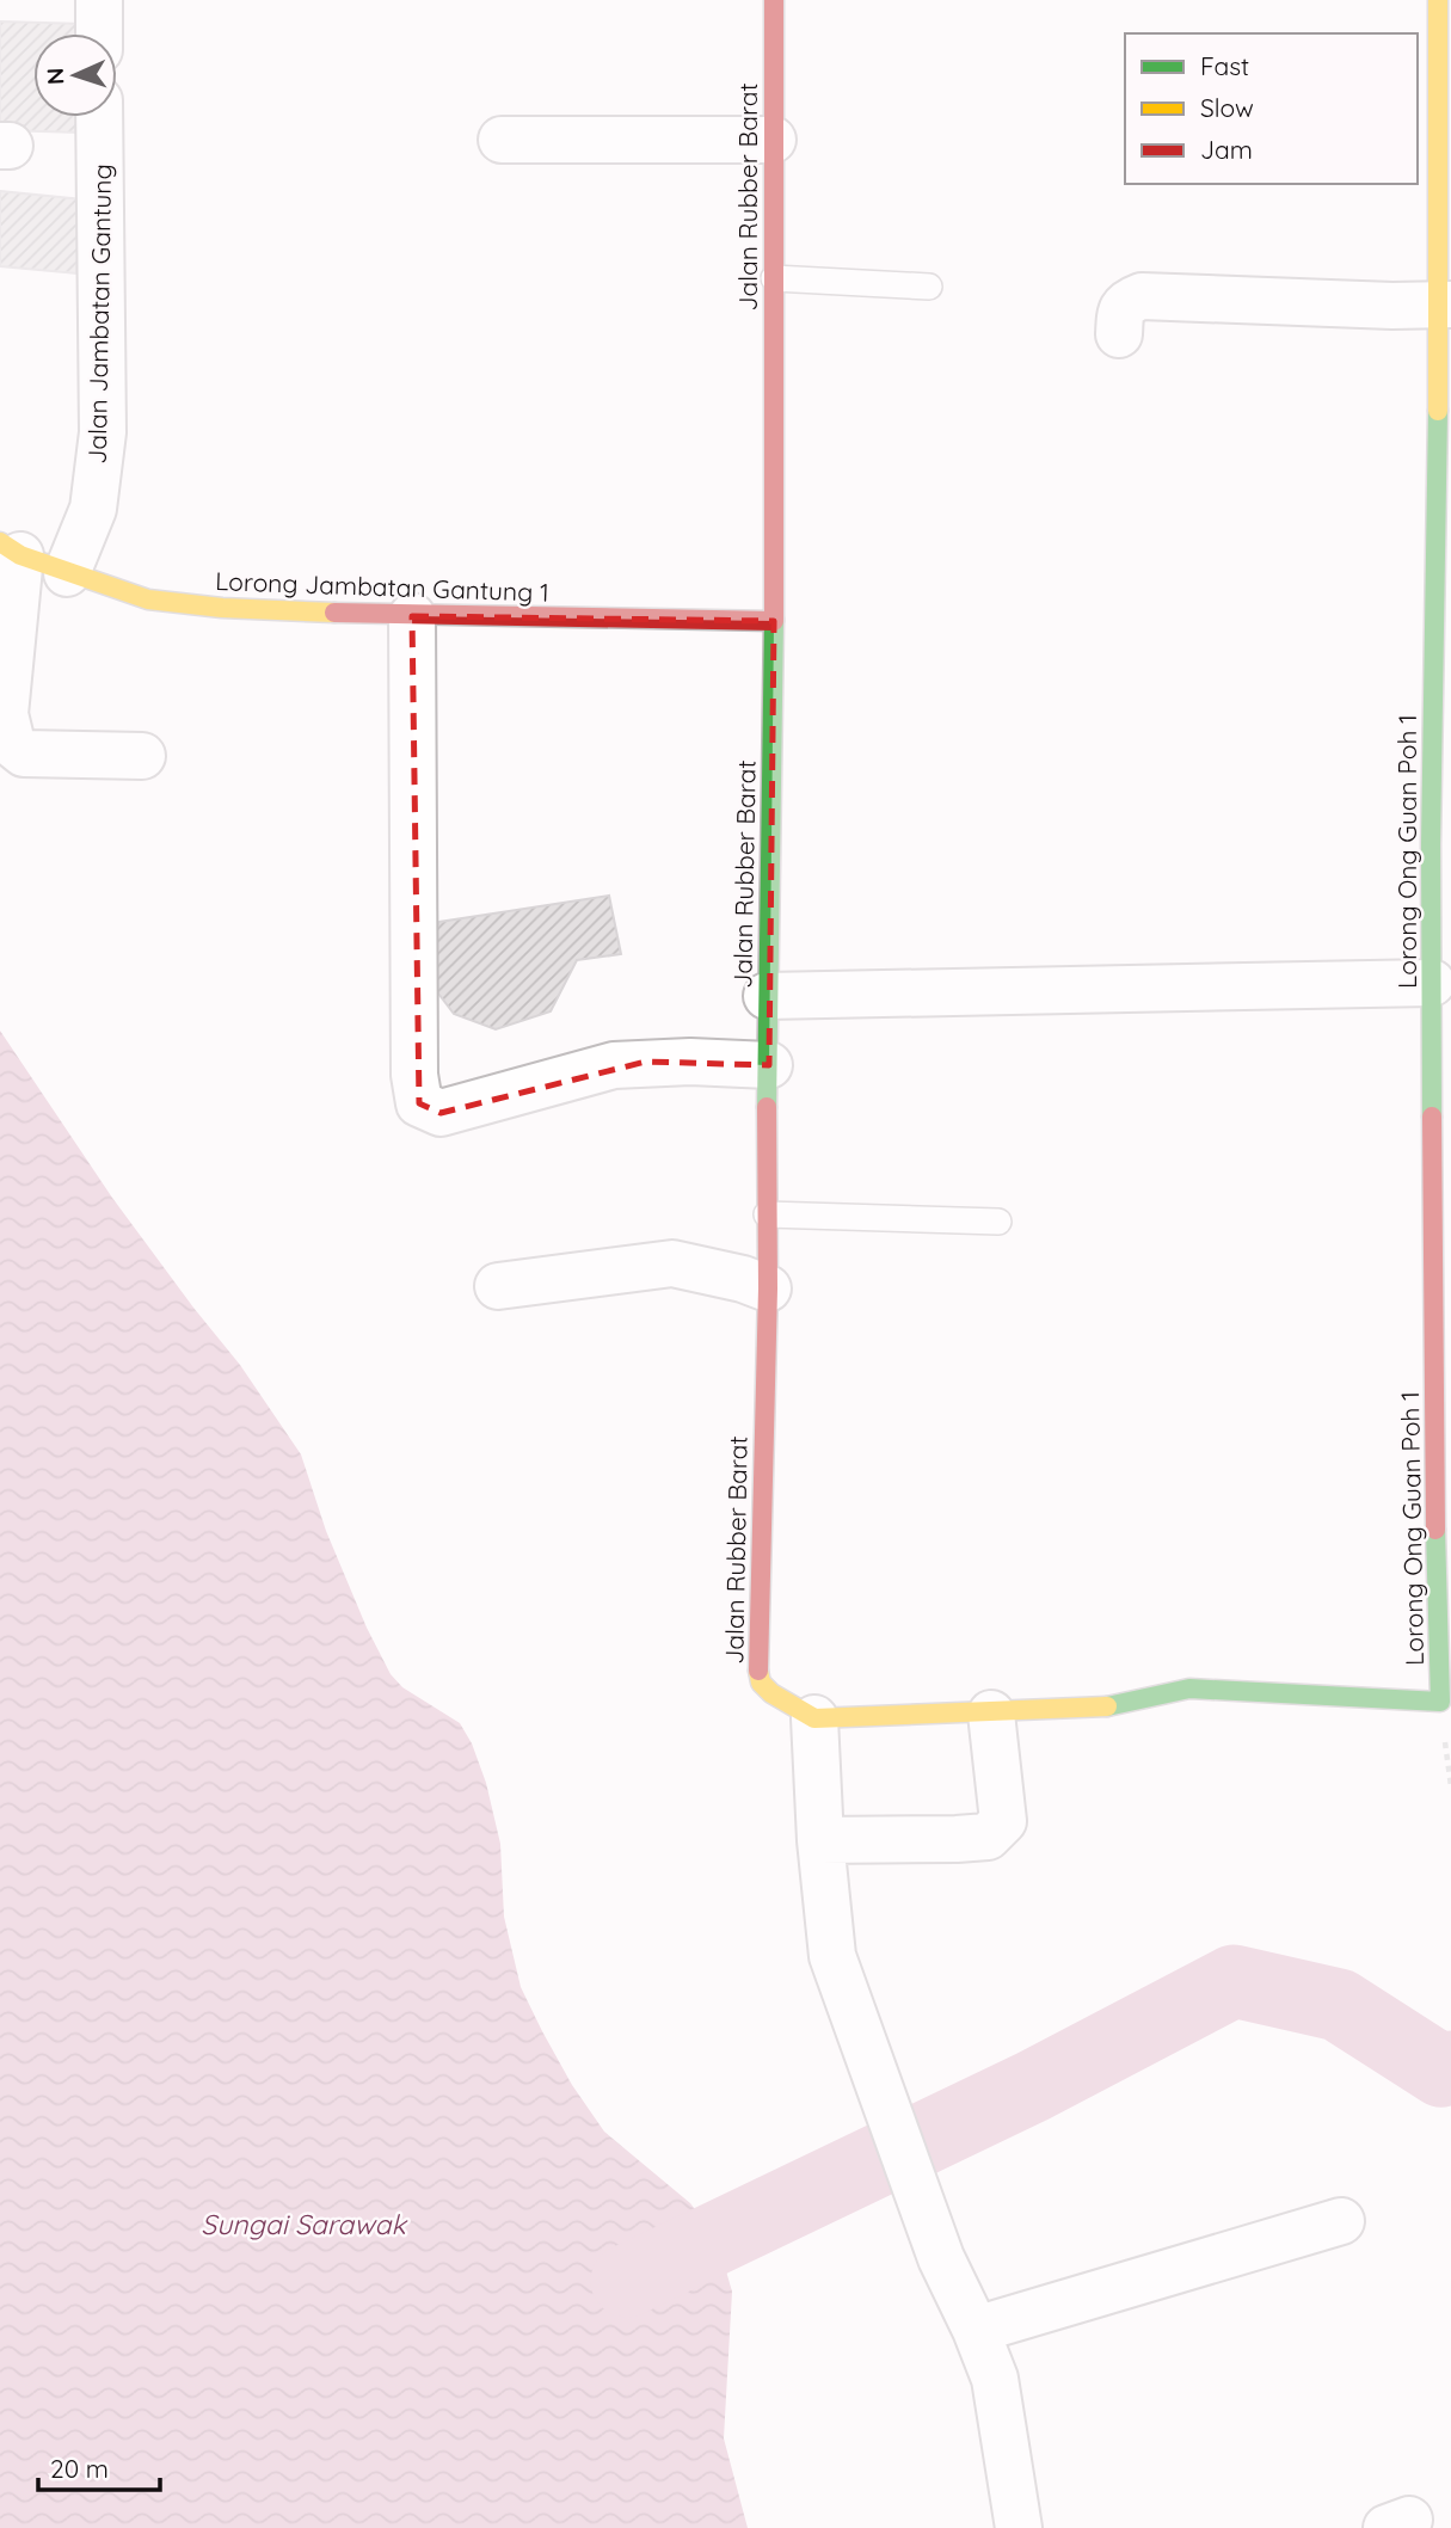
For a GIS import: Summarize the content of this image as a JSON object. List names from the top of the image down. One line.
{"streets":{"street":["Jalan Rubber Barat","Jalan Jambatan Gantung","Lorong Jambatan Gantung 1","Lorong Ong Guan Poh 1"]},"crossings":[["Jalan Rubber Barat","Lorong Jambatan Gantung 1"],["Jalan Jambatan Gantung","Lorong Jambatan Gantung 1"]],"water":["Sungai Sarawak"],"legend":["Fast","Slow","Jam"],"scale_bar":"20 m","north":"left"}
